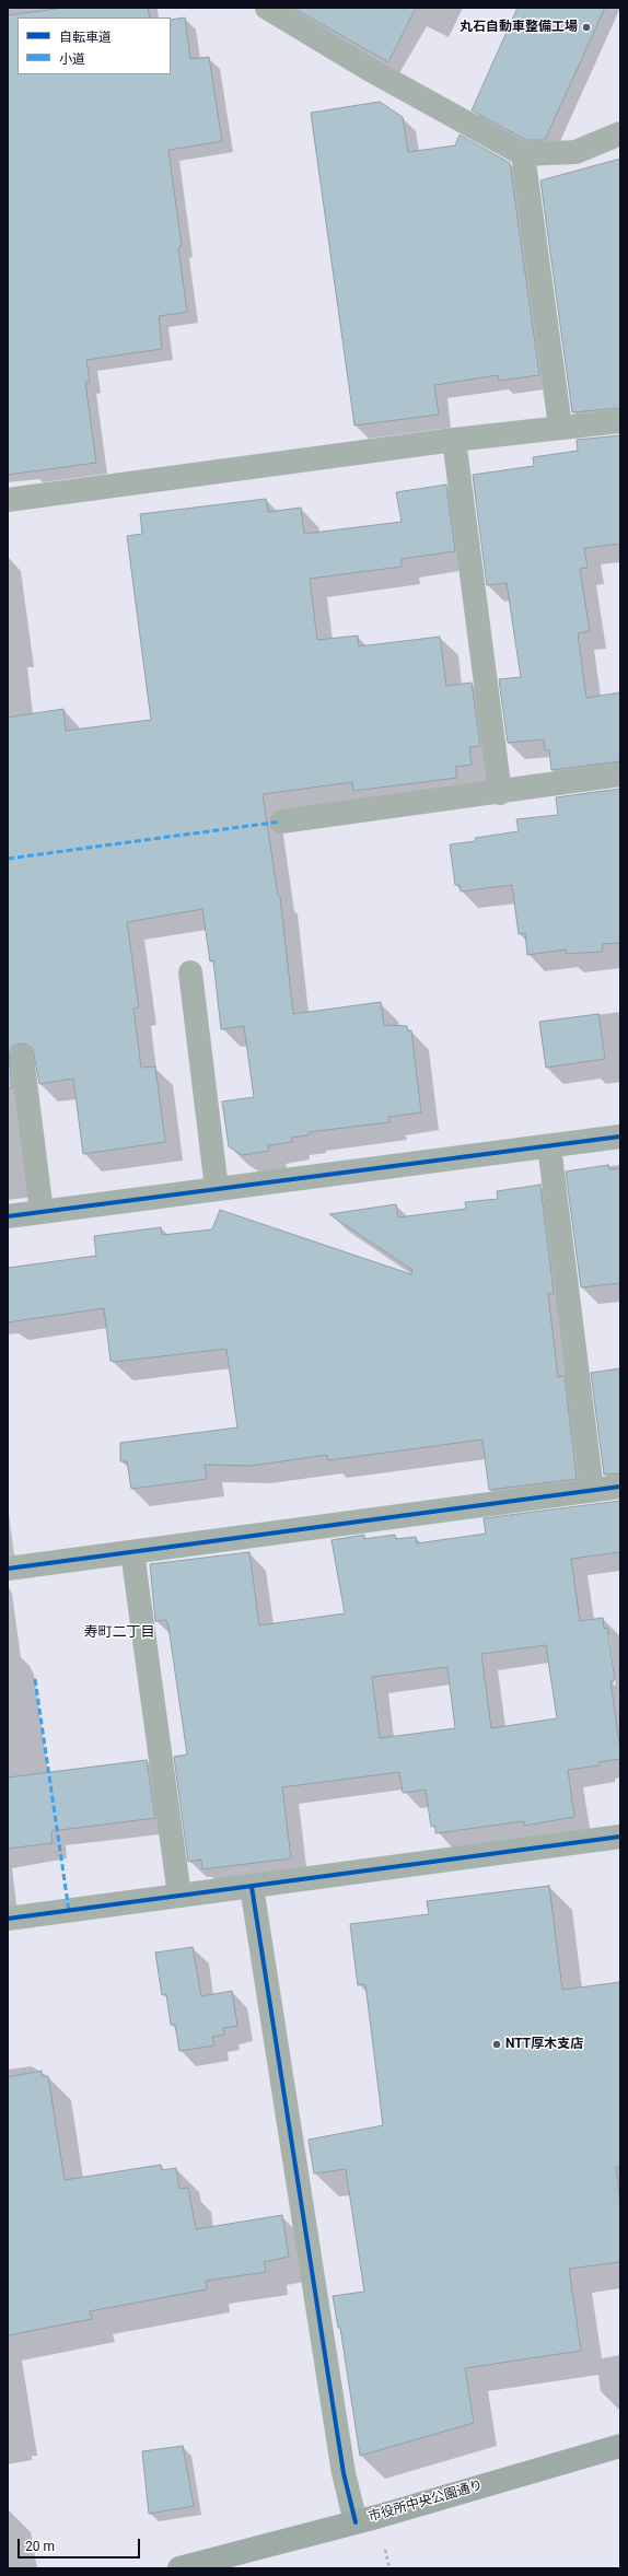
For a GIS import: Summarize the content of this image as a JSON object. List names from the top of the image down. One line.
{"streets":{"main road":["市役所中央公園通り"]},"districts":["寿町二丁目"],"places":["丸石自動車整備工場","NTT厚木支店"],"legend":["自転車道","小道"],"scale_bar":"20 m"}
